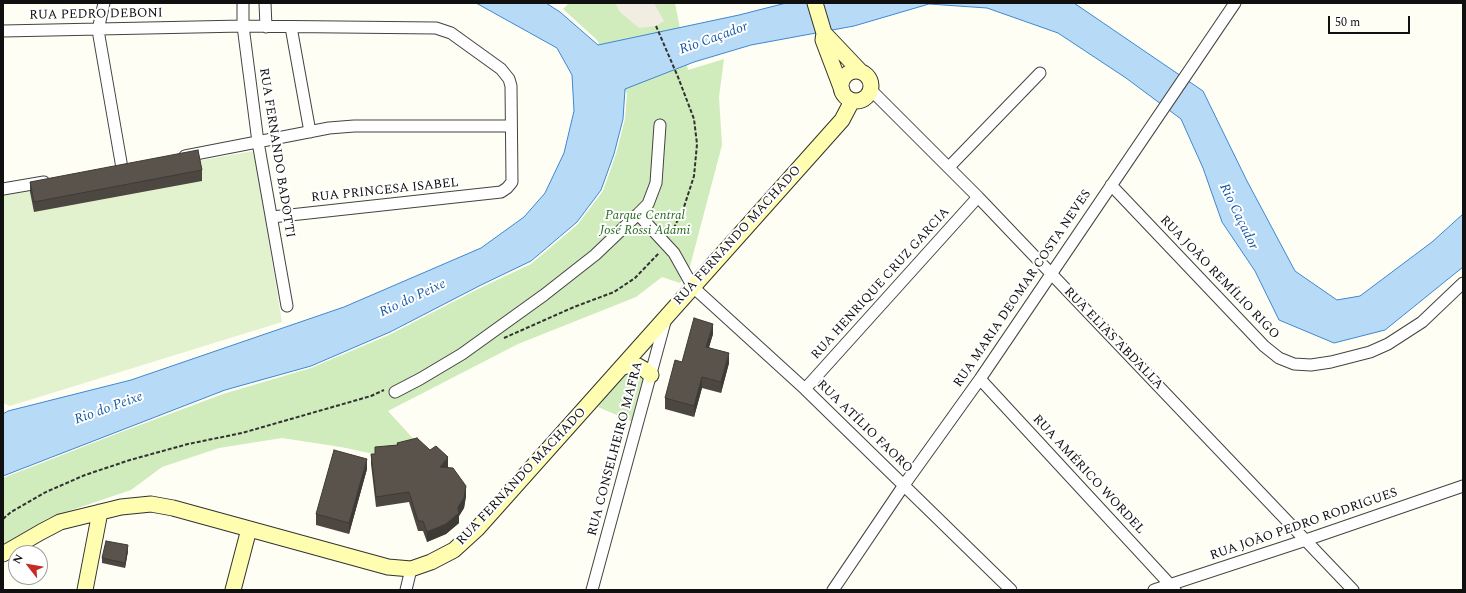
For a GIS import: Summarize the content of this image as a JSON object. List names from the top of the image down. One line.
{"streets":{"main road":["RUA FERNANDO MACHADO"],"street":["RUA PEDRO DEBONI","RUA FERNANDO BADOTTI","RUA PRINCESA ISABEL","RUA JOÃO REMÍLIO RIGO","RUA HENRIQUE CRUZ GARCIA","RUA MARIA DEOMAR COSTA NEVES","RUA ELIAS ABDALLA","RUA ATÍLIO FAORO","RUA CONSELHEIRO MAFRA","RUA AMÉRICO WORDEL","RUA JOÃO PEDRO RODRIGUES"]},"crossings":[["RUA PEDRO DEBONI","RUA FERNANDO BADOTTI"],["RUA PEDRO DEBONI","RUA PRINCESA ISABEL"],["RUA FERNANDO BADOTTI","RUA PRINCESA ISABEL"],["RUA FERNANDO MACHADO","RUA ELIAS ABDALLA"],["RUA FERNANDO MACHADO","RUA ATÍLIO FAORO"],["RUA FERNANDO MACHADO","RUA CONSELHEIRO MAFRA"],["RUA JOÃO REMÍLIO RIGO","RUA MARIA DEOMAR COSTA NEVES"],["RUA HENRIQUE CRUZ GARCIA","RUA ELIAS ABDALLA"],["RUA HENRIQUE CRUZ GARCIA","RUA ATÍLIO FAORO"],["RUA MARIA DEOMAR COSTA NEVES","RUA ELIAS ABDALLA"],["RUA MARIA DEOMAR COSTA NEVES","RUA ATÍLIO FAORO"],["RUA MARIA DEOMAR COSTA NEVES","RUA AMÉRICO WORDEL"],["RUA ELIAS ABDALLA","RUA JOÃO PEDRO RODRIGUES"],["RUA AMÉRICO WORDEL","RUA JOÃO PEDRO RODRIGUES"]],"water":["Rio Caçador","Rio do Peixe"],"parks":["Parque Central José Rossi Adami"],"scale_bar":"50 m","north":"top left"}
